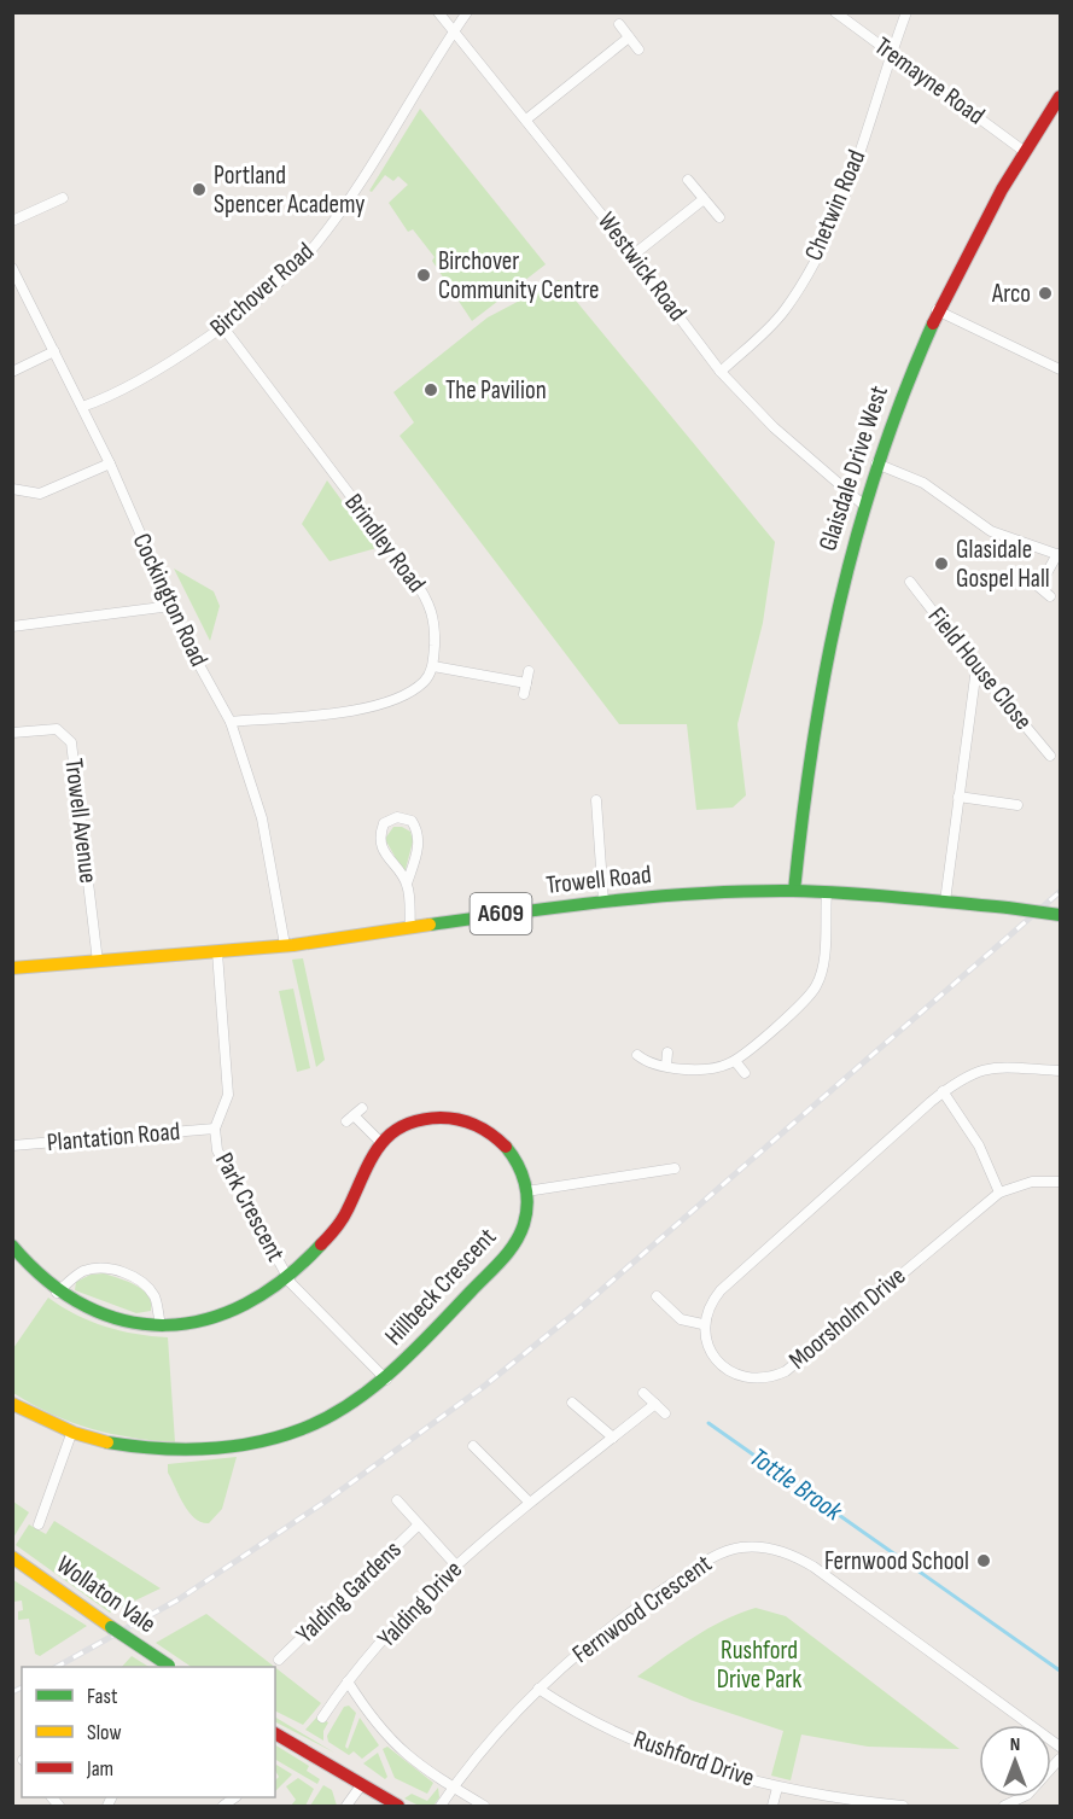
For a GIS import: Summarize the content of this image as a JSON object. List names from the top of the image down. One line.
{"streets":{"street":["Tremayne Road","Chetwin Road","Westwick Road","Birchover Road","Glaisdale Drive West","Brindley Road","Cockington Road","Field House Close","Trowell Avenue","Trowell Road","A609","Plantation Road","Park Crescent","Hillbeck Crescent","Moorsholm Drive","Yalding Gardens","Wollaton Vale","Yalding Drive","Fernwood Crescent","Rushford Drive"]},"crossings":[["Tremayne Road","Chetwin Road"],["Tremayne Road","Glaisdale Drive West"],["Chetwin Road","Westwick Road"],["Westwick Road","Birchover Road"],["Westwick Road","Glaisdale Drive West"],["Birchover Road","Brindley Road"],["Birchover Road","Cockington Road"],["Glaisdale Drive West","Trowell Road"],["Cockington Road","Trowell Road"],["Trowell Avenue","Trowell Road"],["Trowell Road","Park Crescent"],["Plantation Road","Park Crescent"],["Park Crescent","Hillbeck Crescent"],["Yalding Gardens","Yalding Drive"],["Fernwood Crescent","Rushford Drive"]],"water":["Tottle Brook"],"parks":["Rushford Drive Park"],"places":["Portland Spencer Academy","Birchover Community Centre","Arco","The Pavilion","Glasidale Gospel Hall","Fernwood School"],"legend":["Fast","Slow","Jam"],"north":"top"}
